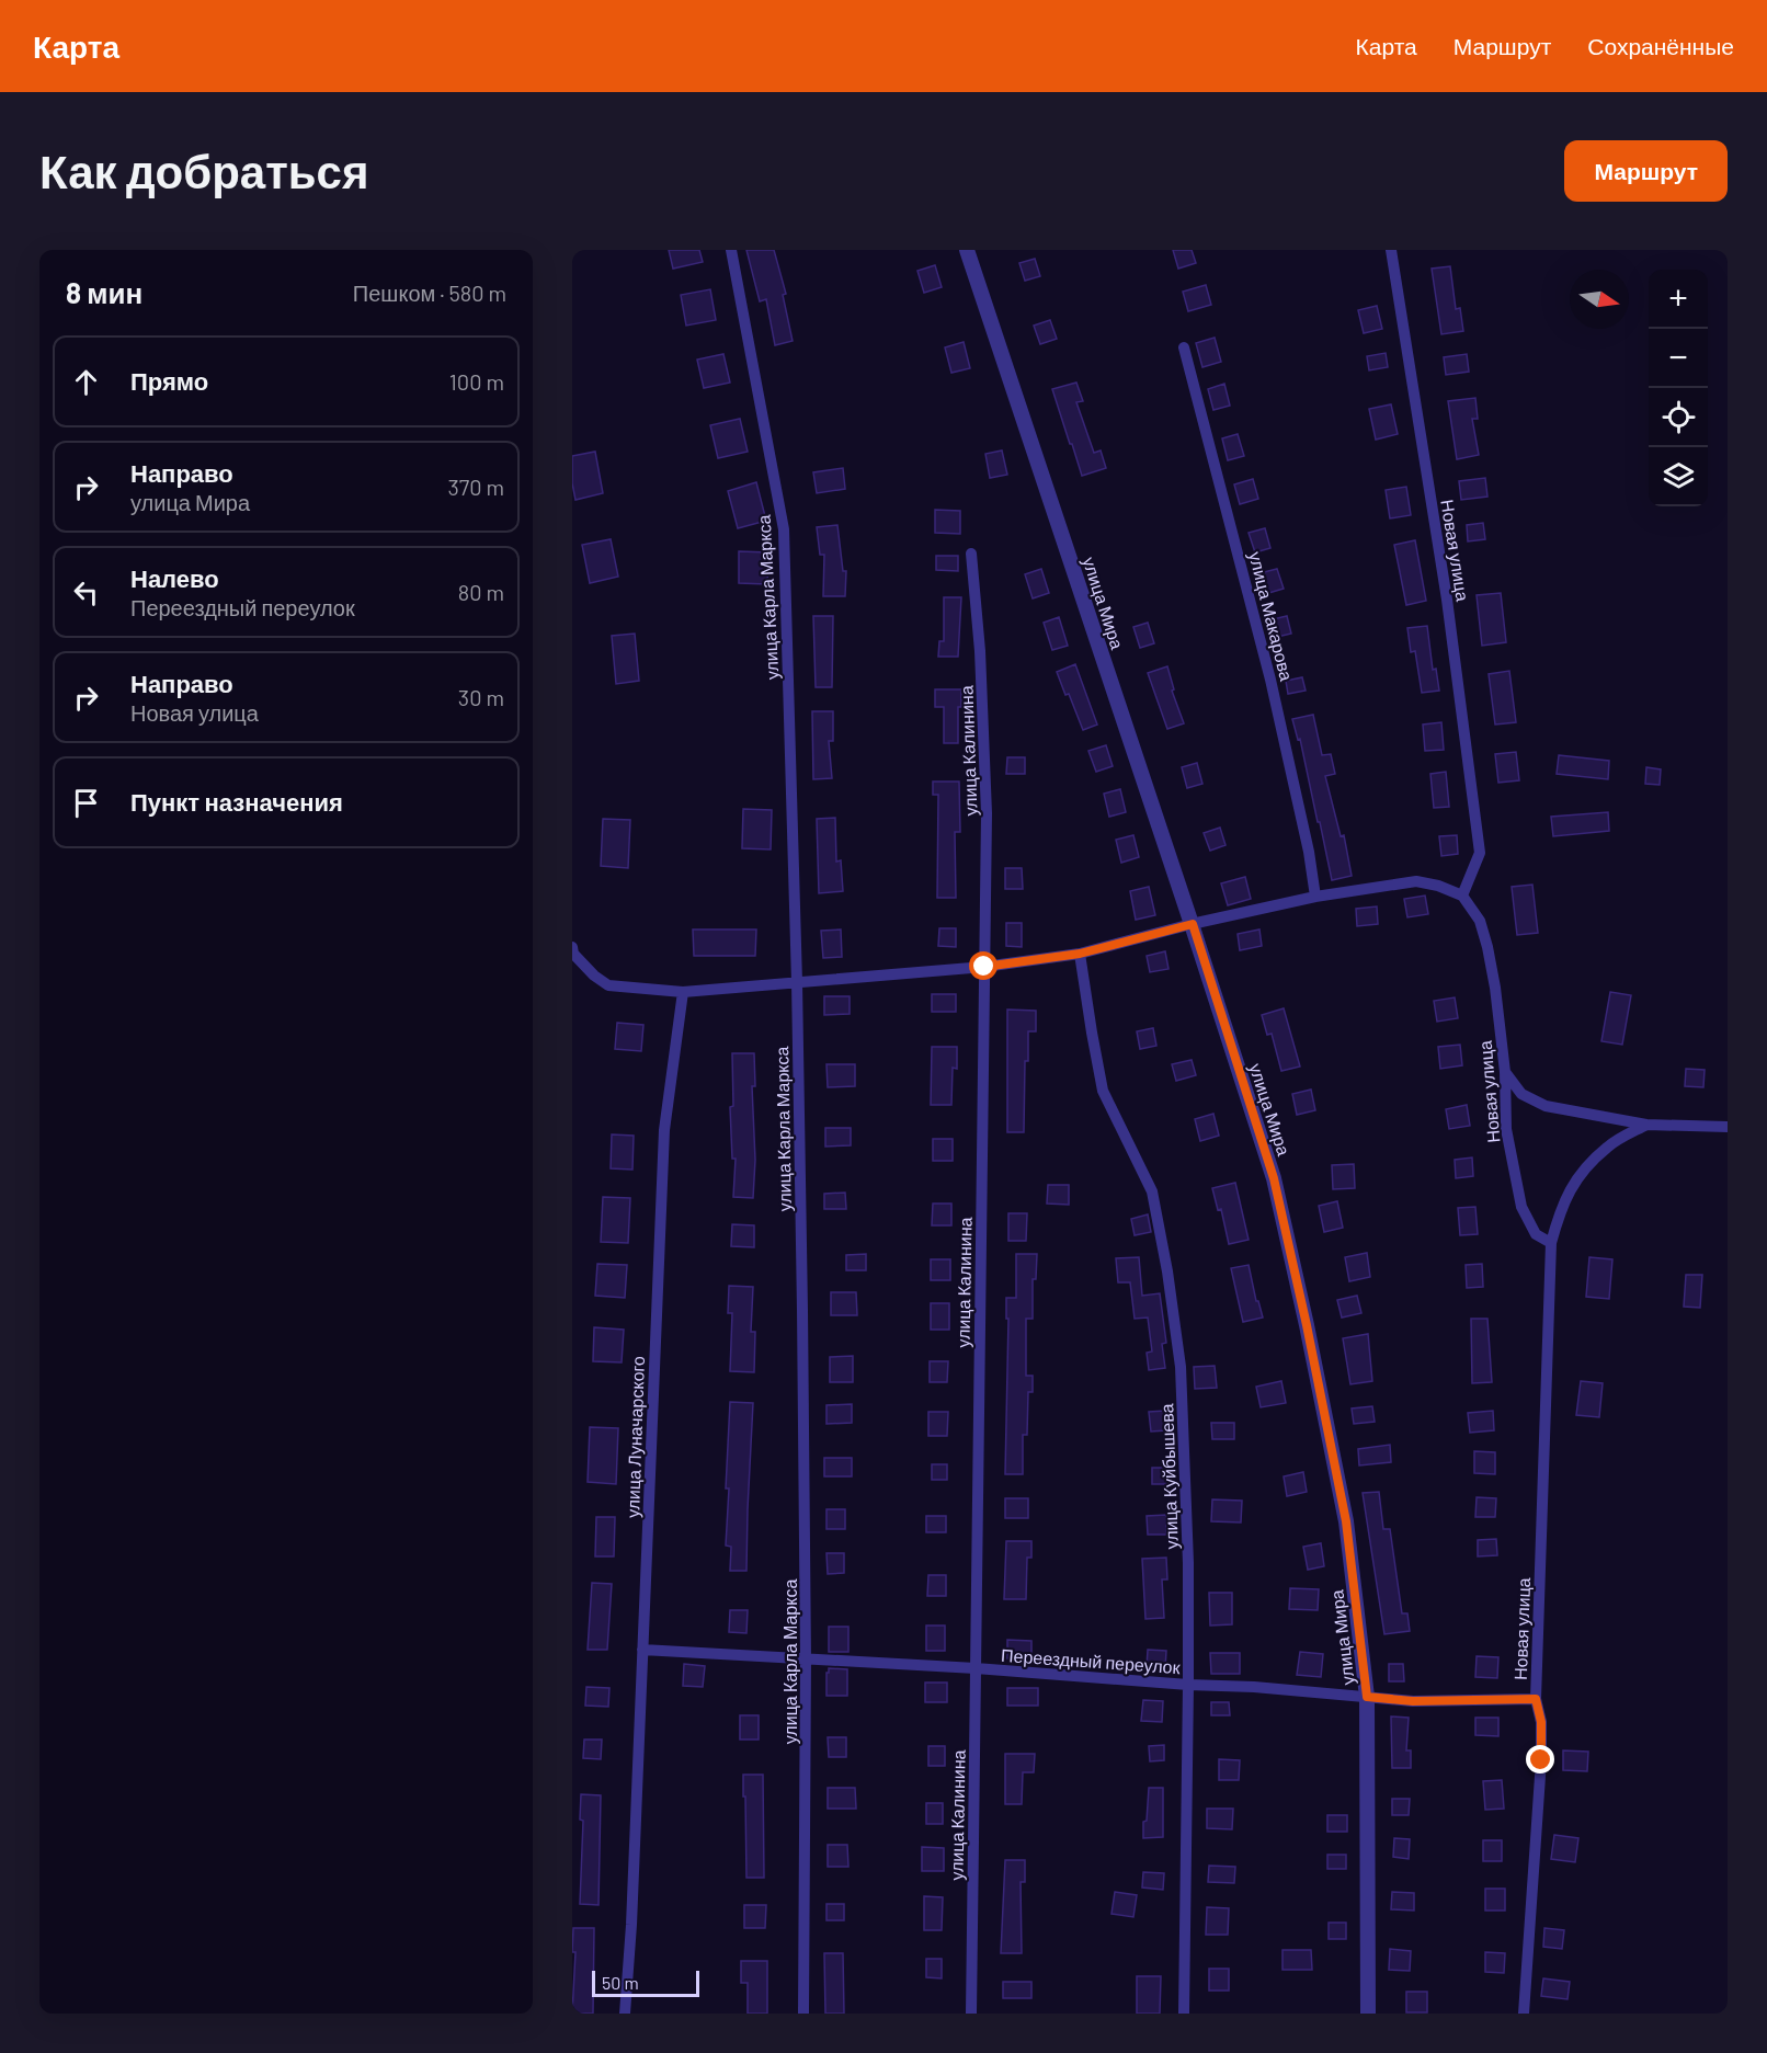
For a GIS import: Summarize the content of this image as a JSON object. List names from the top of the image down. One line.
{"streets":{"street":["Новая улица","улица Карла Маркса","улица Мира","улица Макарова","улица Калинина","улица Луначарского","улица Куйбышева","Переездный переулок"]},"crossings":[["Новая улица","Переездный переулок"],["улица Карла Маркса","Переездный переулок"],["улица Мира","Переездный переулок"],["улица Калинина","Переездный переулок"],["улица Луначарского","Переездный переулок"],["улица Куйбышева","Переездный переулок"]],"scale_bar":"50 m","north":"right","page":{"header":"Карта","nav":["Карта","Маршрут","Сохранённые"],"buttons":"Маршрут","title":"Как добраться","heading":["8 мин","Пешком · 580 m"],"map_buttons":["+","−"],"list":[["Прямо","100 m"],["Направо","улица Мира","370 m"],["Налево","Переездный переулок","80 m"],["Направо","Новая улица","30 m"],"Пункт назначения"],"scale":"50 m"}}
